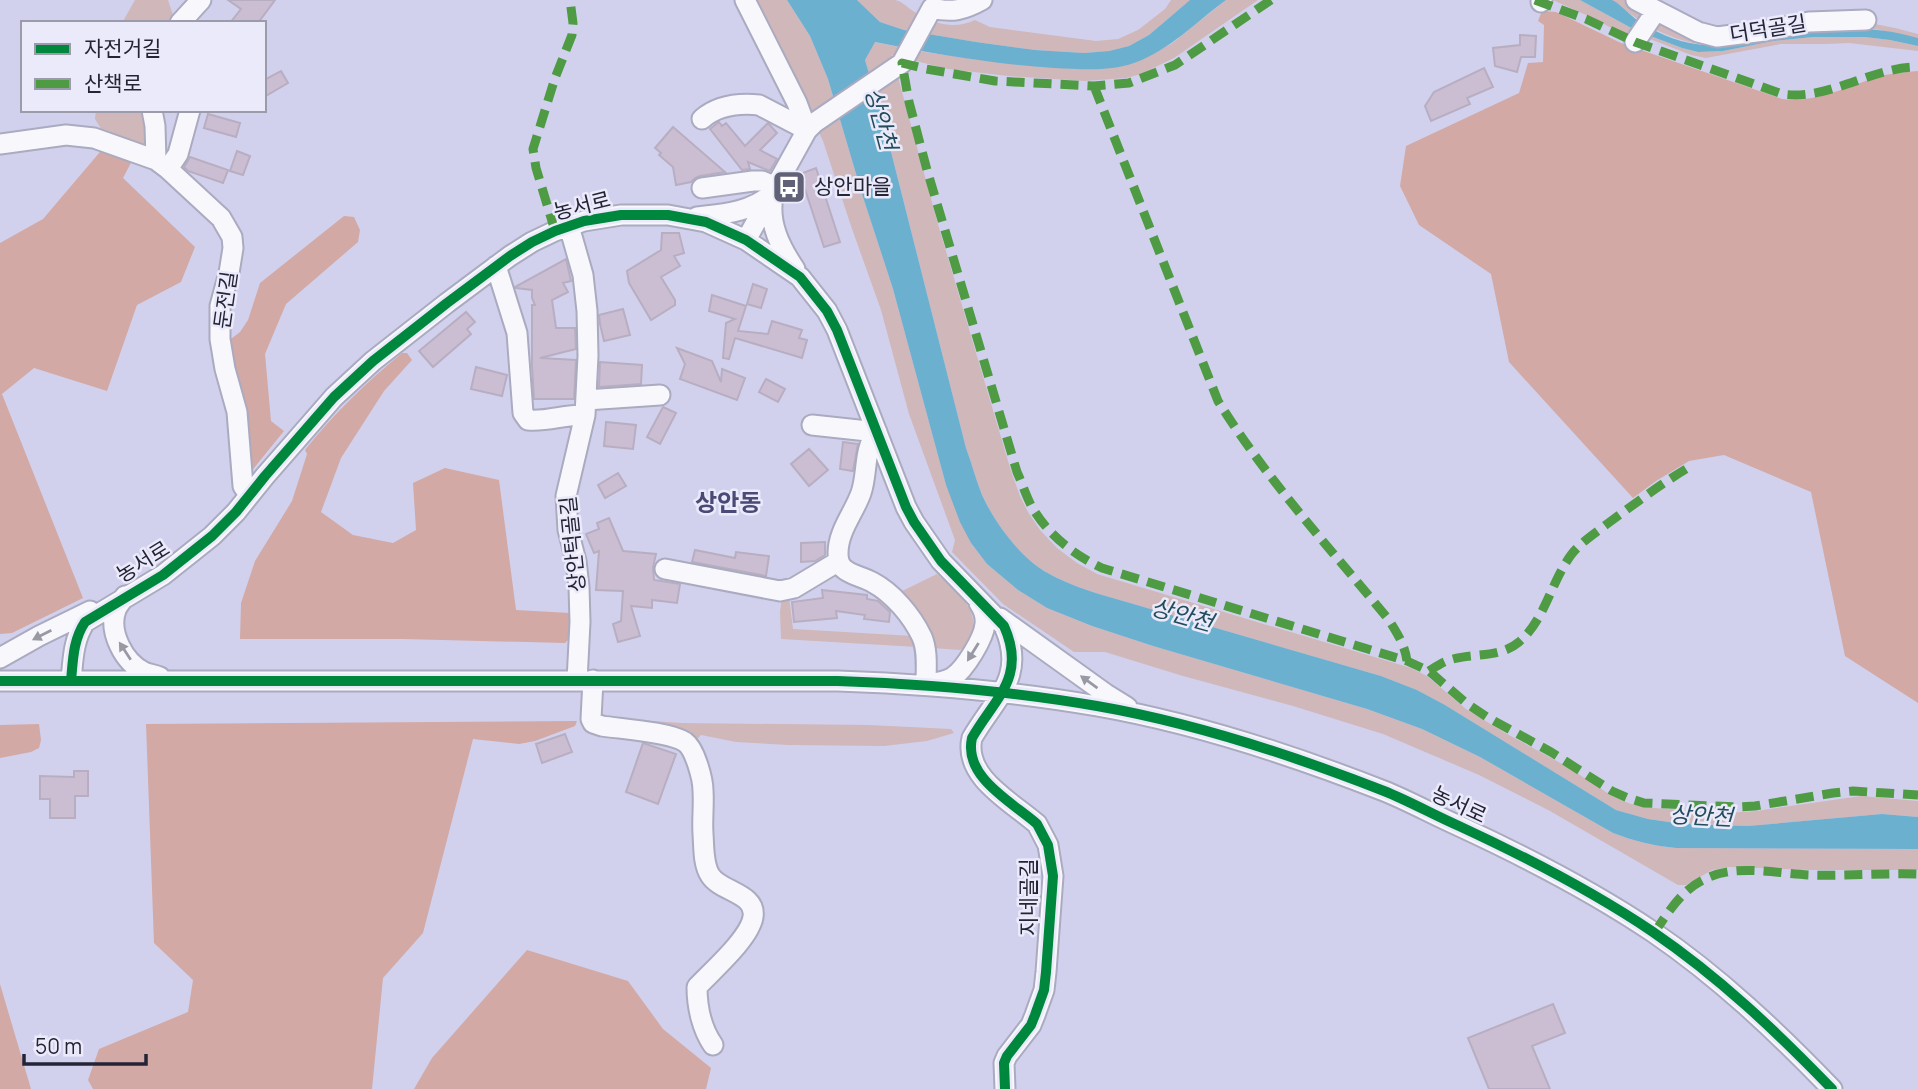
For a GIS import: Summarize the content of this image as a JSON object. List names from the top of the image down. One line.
{"streets":{"street":["더덕골길","농서로","둔전길","상안턱골길","지네골길"]},"crossings":[["농서로","둔전길"],["농서로","상안턱골길"],["농서로","지네골길"]],"districts":["상안동"],"water":["상안천"],"places":{"bus stop":["상안마을"]},"legend":["자전거길","산책로"],"scale_bar":"50 m"}
